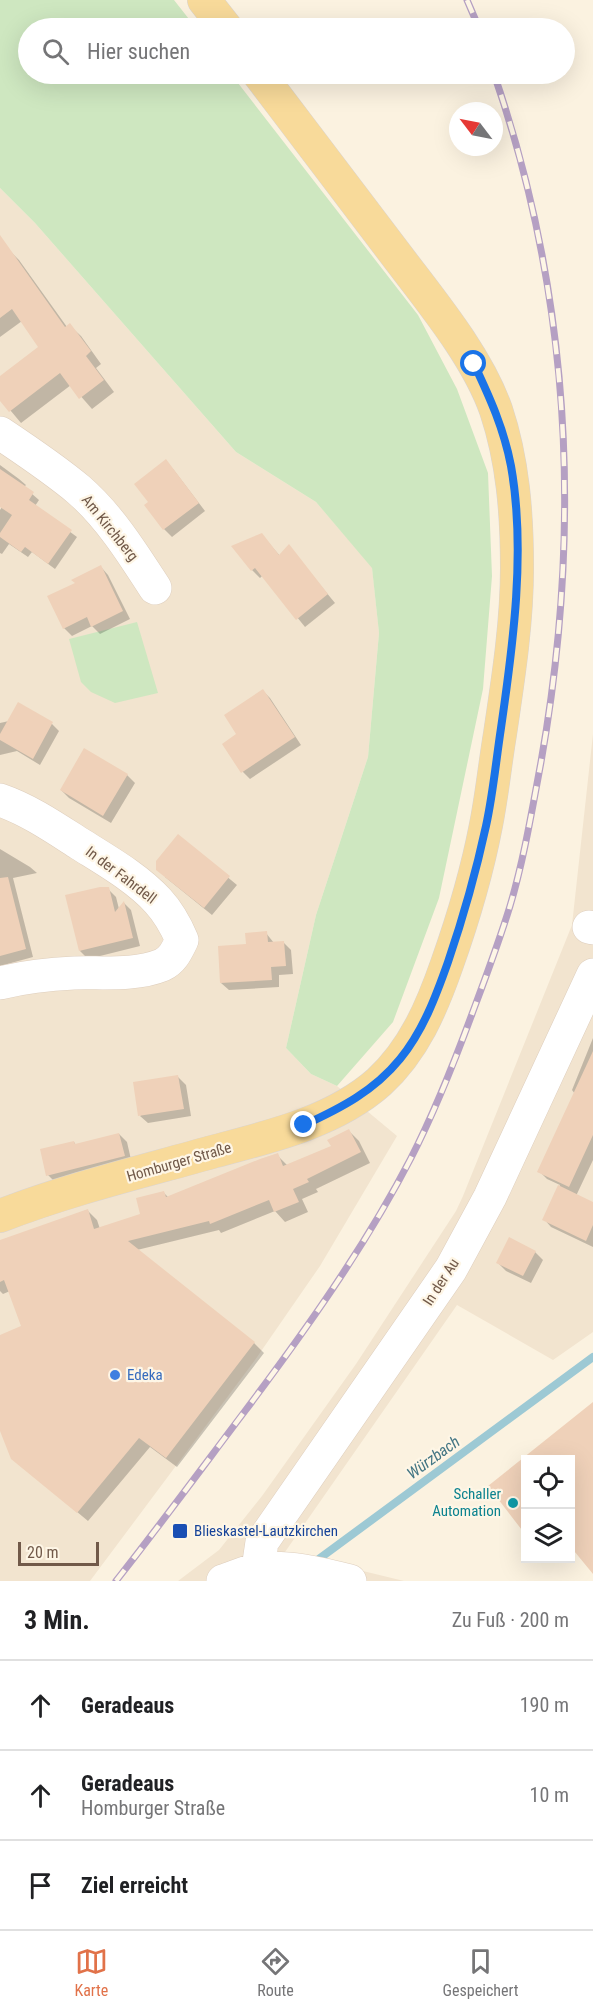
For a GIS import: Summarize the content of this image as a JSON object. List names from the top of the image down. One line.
{"streets":{"main road":["Homburger Straße"],"street":["Am Kirchberg","In der Fahrdell","In der Au"]},"water":["Würzbach"],"places":{"other":["Edeka","Schaller Automation"],"transit":["Blieskastel-Lautzkirchen"]},"scale_bar":"20 m","north":"top left","page":{"search":"Hier suchen","scale":"20 m","heading":["3 Min.","Zu Fuß · 200 m"],"list":[["Geradeaus","190 m"],["Geradeaus","Homburger Straße","10 m"],"Ziel erreicht"],"nav":["Karte","Route","Gespeichert"]}}
